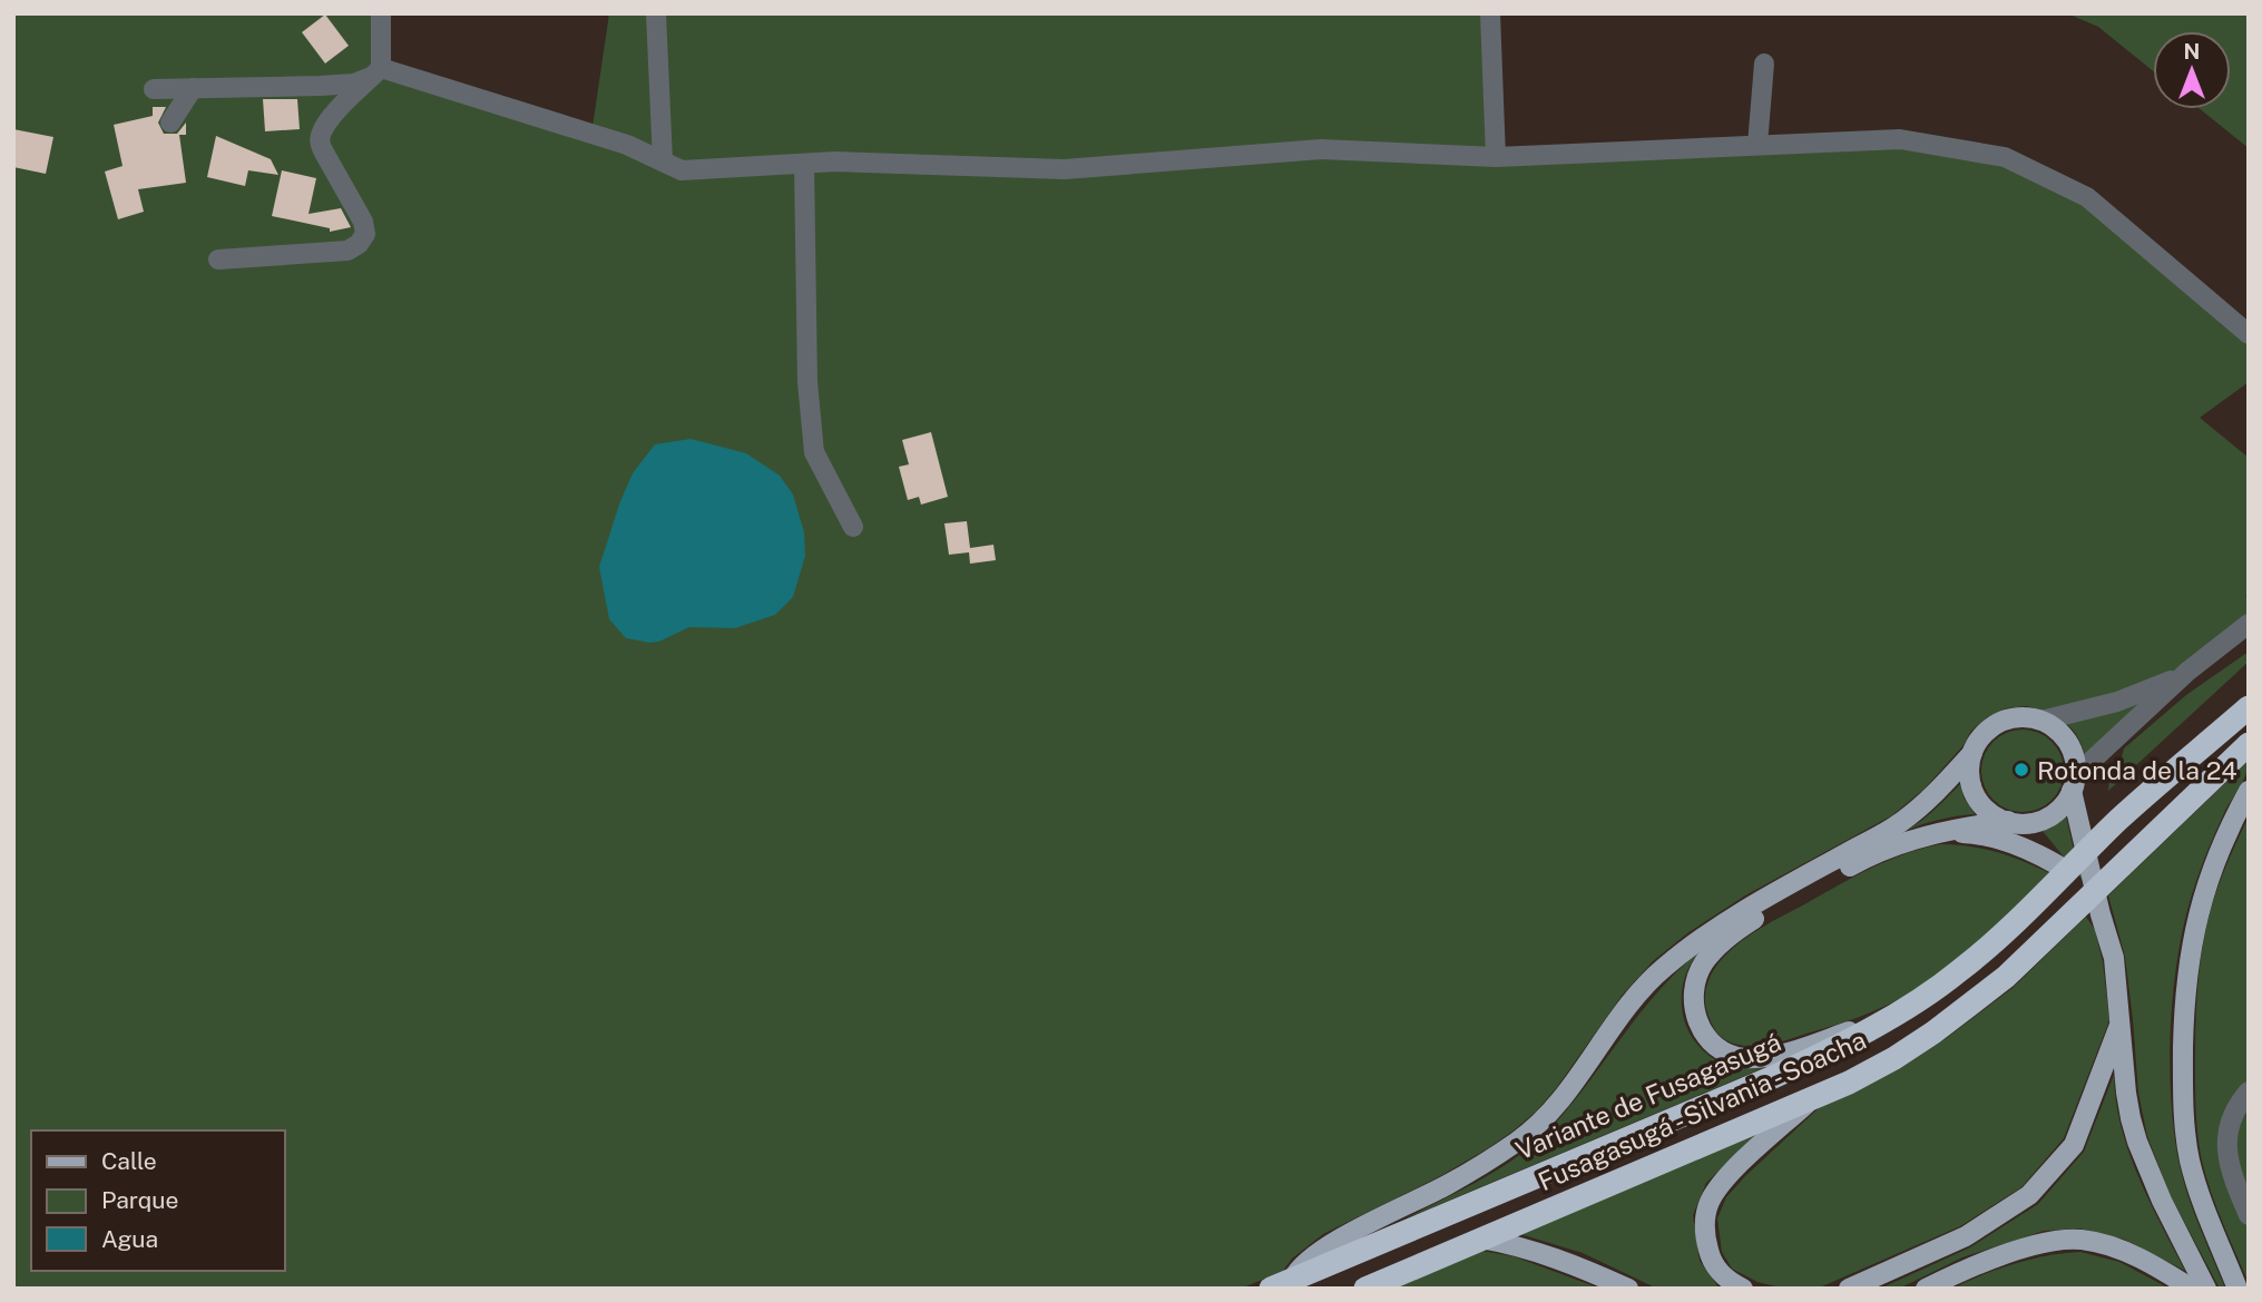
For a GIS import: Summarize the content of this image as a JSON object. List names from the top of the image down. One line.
{"streets":{"highway":["Variante de Fusagasugá","Fusagasugá - Silvania - Soacha"]},"places":["Rotonda de la 24"],"legend":["Calle","Parque","Agua"],"north":"top"}
